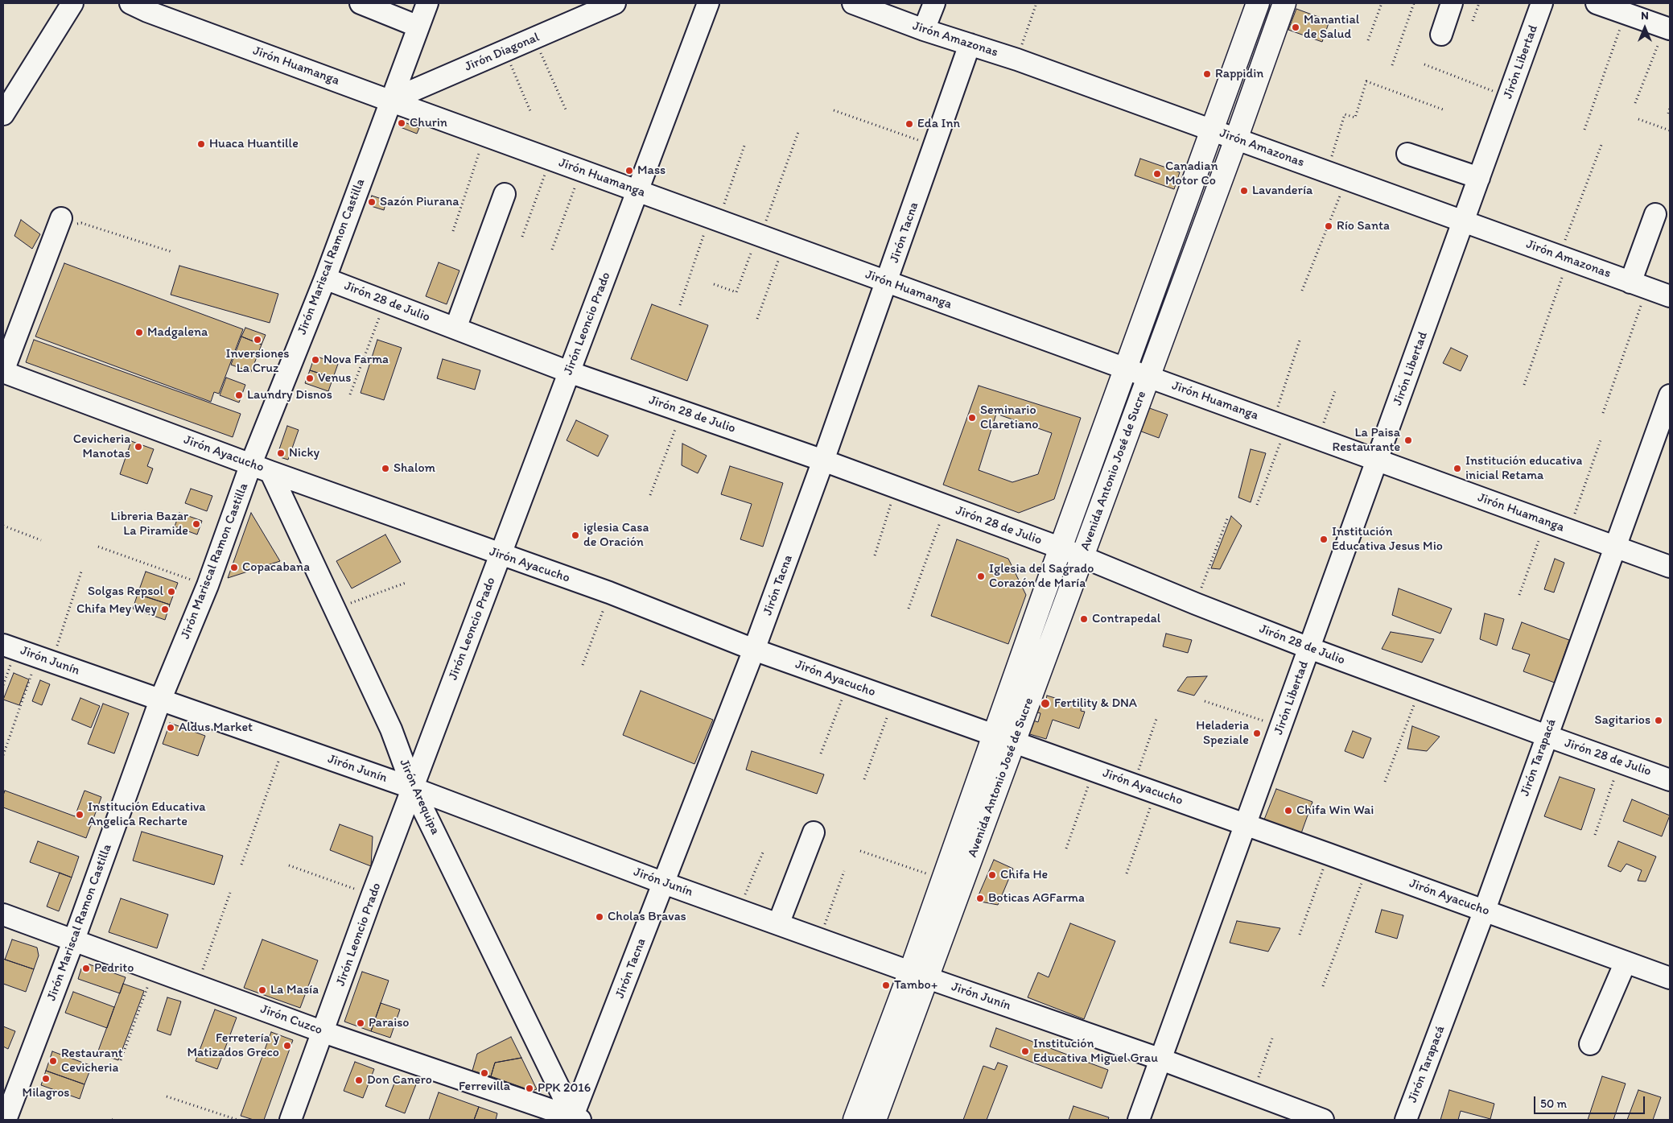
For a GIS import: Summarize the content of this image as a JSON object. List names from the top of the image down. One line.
{"streets":{"main road":["Avenida Antonio José de Sucre"],"street":["Jirón Amazonas","Jirón Diagonal","Jirón Libertad","Jirón Huamanga","Jirón Tacna","Jirón Mariscal Ramon Castilla","Jirón 28 de Julio","Jirón Leoncio Prado","Jirón Ayacucho","Jirón Junín","Jirón Tarapacá","Jirón Arequipa","Jirón Cuzco"]},"crossings":[["Jirón Amazonas","Jirón Libertad"],["Jirón Amazonas","Jirón Tacna"],["Jirón Amazonas","Avenida Antonio José de Sucre"],["Jirón Diagonal","Jirón Huamanga"],["Jirón Diagonal","Jirón Mariscal Ramon Castilla"],["Jirón Libertad","Jirón Huamanga"],["Jirón Libertad","Jirón 28 de Julio"],["Jirón Libertad","Jirón Ayacucho"],["Jirón Libertad","Jirón Junín"],["Jirón Huamanga","Jirón Tacna"],["Jirón Huamanga","Jirón Mariscal Ramon Castilla"],["Jirón Huamanga","Jirón Leoncio Prado"],["Jirón Huamanga","Avenida Antonio José de Sucre"],["Jirón Huamanga","Jirón Tarapacá"],["Jirón Tacna","Jirón 28 de Julio"],["Jirón Tacna","Jirón Ayacucho"],["Jirón Tacna","Jirón Junín"],["Jirón Tacna","Jirón Arequipa"],["Jirón Tacna","Jirón Cuzco"],["Jirón Mariscal Ramon Castilla","Jirón 28 de Julio"],["Jirón Mariscal Ramon Castilla","Jirón Ayacucho"],["Jirón Mariscal Ramon Castilla","Jirón Junín"],["Jirón Mariscal Ramon Castilla","Jirón Cuzco"],["Jirón 28 de Julio","Jirón Leoncio Prado"],["Jirón 28 de Julio","Avenida Antonio José de Sucre"],["Jirón 28 de Julio","Jirón Tarapacá"],["Jirón Leoncio Prado","Jirón Ayacucho"],["Jirón Leoncio Prado","Jirón Junín"],["Jirón Leoncio Prado","Jirón Arequipa"],["Jirón Leoncio Prado","Jirón Cuzco"],["Jirón Ayacucho","Avenida Antonio José de Sucre"],["Jirón Ayacucho","Jirón Tarapacá"],["Jirón Ayacucho","Jirón Arequipa"],["Avenida Antonio José de Sucre","Jirón Junín"],["Jirón Junín","Jirón Arequipa"],["Jirón Arequipa","Jirón Cuzco"]],"places":["Manantial de Salud","Rappidin","Churin","Eda Inn","Huaca Huantille","Mass","Canadian Motor Co","Lavandería","Sazón Piurana","Río Santa","Madgalena","Inversiones La Cruz","Nova Farma","Venus","Laundry Disnos","Seminario Claretiano","La Paisa Restaurante","Cevicheria Manotas","Nicky","Shalom","Institución educativa inicial Retama","Libreria Bazar La Piramide","iglesia Casa de Oración","Institución Educativa Jesus Mio","Copacabana","Iglesia del Sagrado Corazón de María","Solgas Repsol","Chifa Mey Wey","Contrapedal","Fertility & DNA","Sagitarios","Aldus Market","Heladeria Speziale","Chifa Win Wai","Institución Educativa Angelica Recharte","Chifa He","Boticas AGFarma","Cholas Bravas","Pedrito","Tambo+","La Masía","Paraiso","Ferretería y Matizados Greco","Institución Educativa Miguel Grau","Restaurant Cevicheria","Ferrevilla","Milagros","Don Canero","PPK 2016"],"scale_bar":"50 m","north":"top"}
